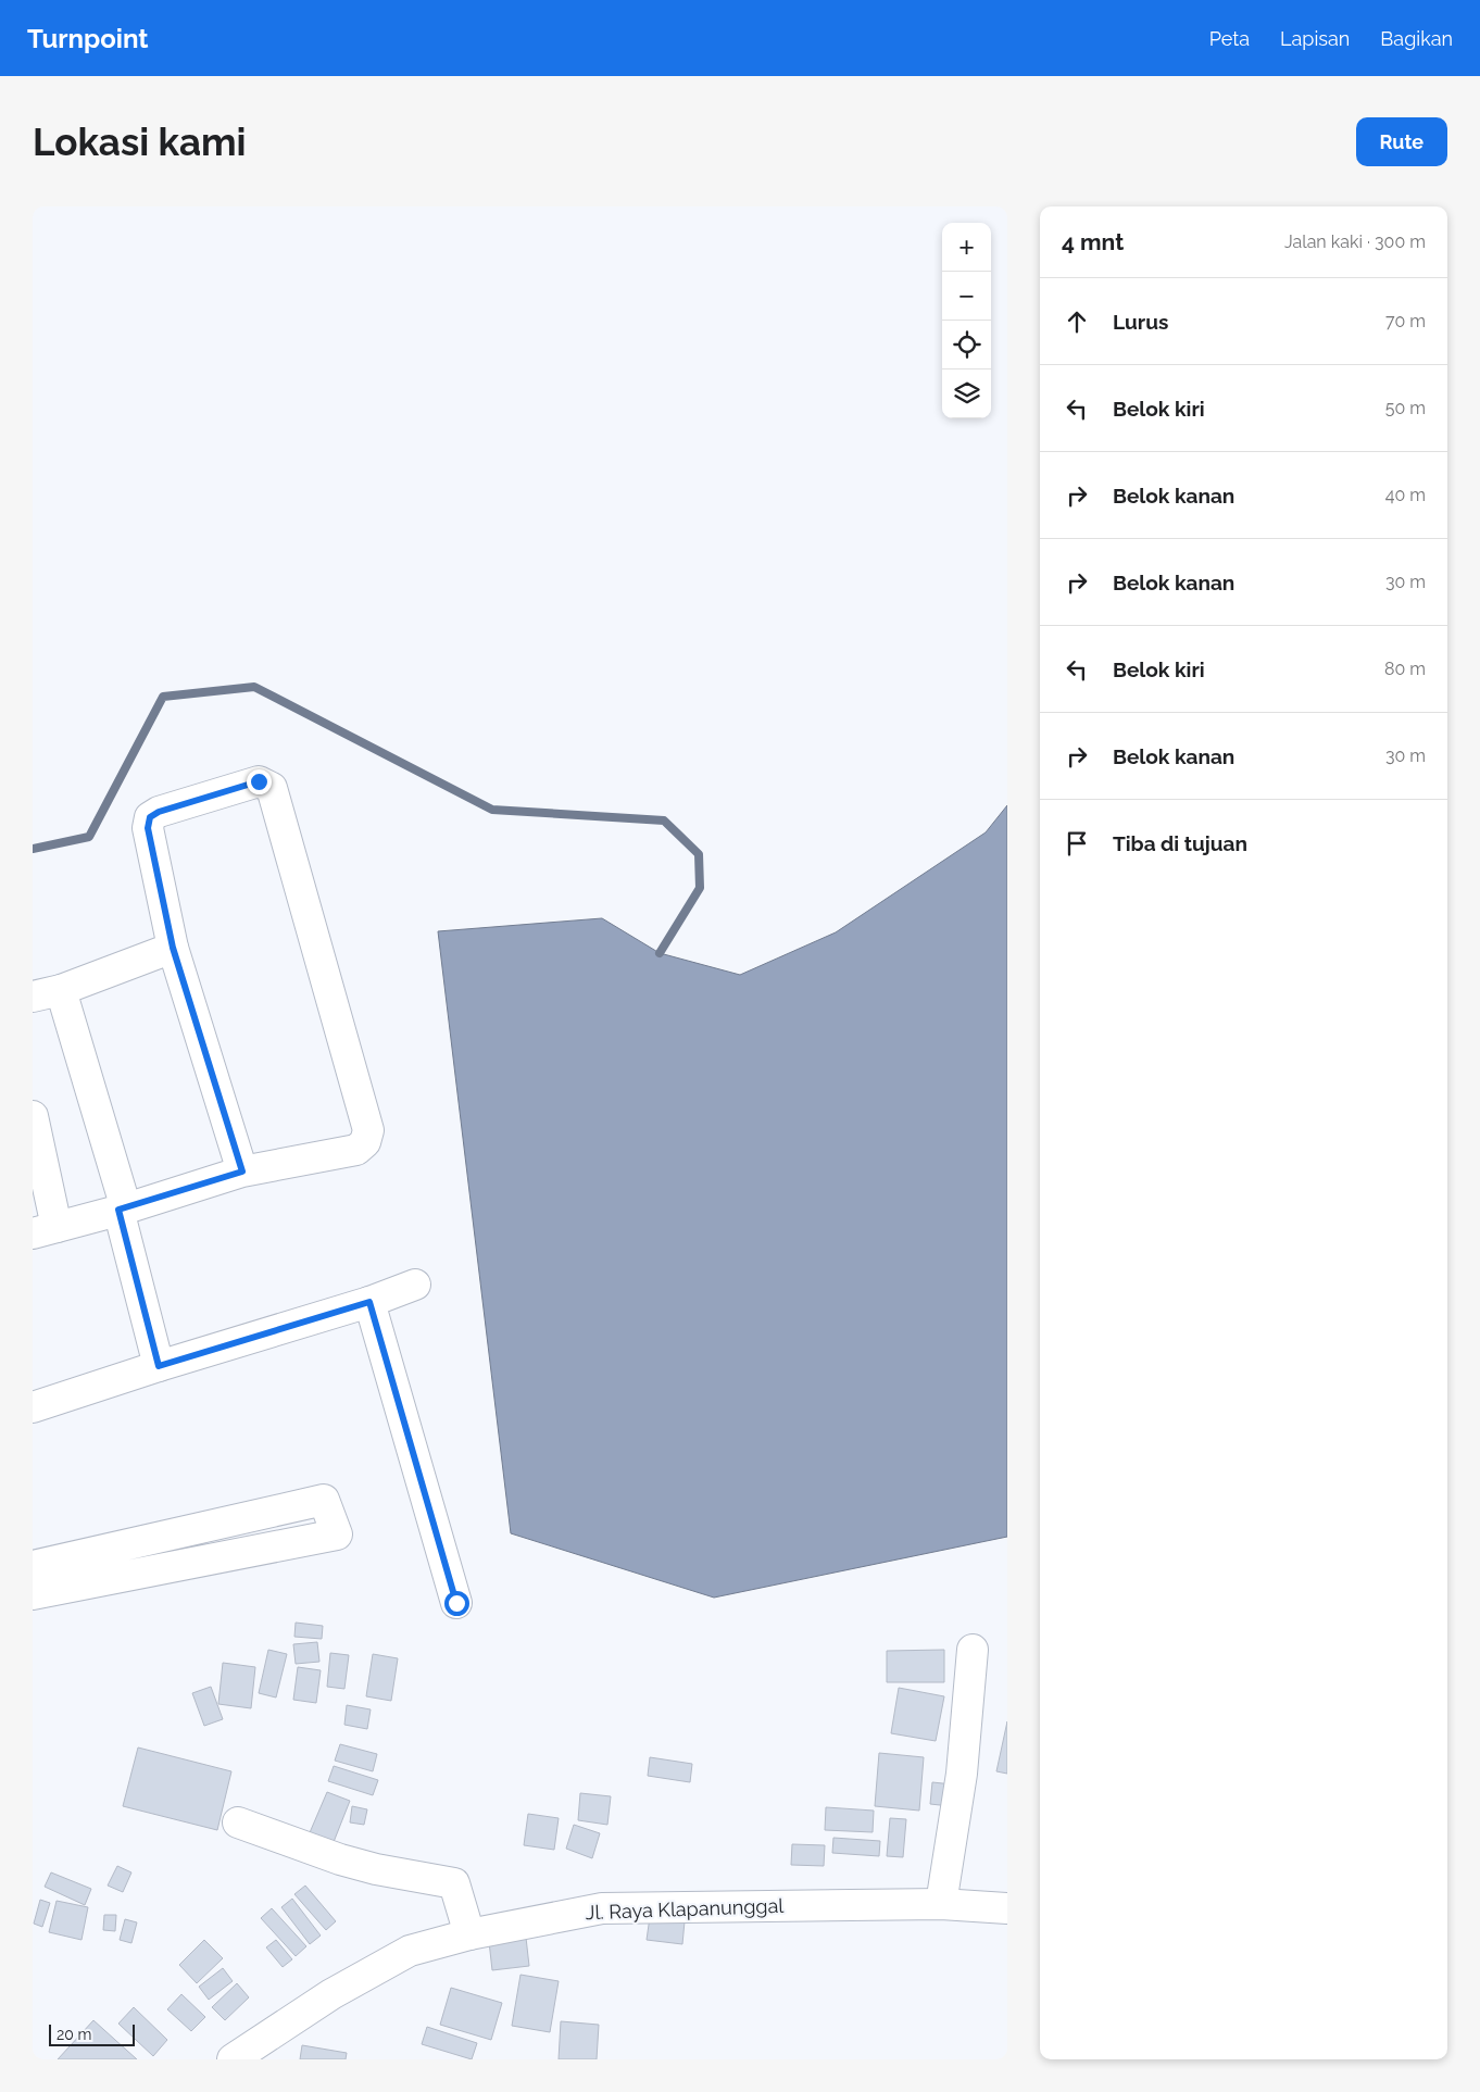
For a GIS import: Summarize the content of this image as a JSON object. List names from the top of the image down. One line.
{"streets":{"street":["Jl. Raya Klapanunggal"]},"scale_bar":"20 m","page":{"header":"Turnpoint","nav":["Peta","Lapisan","Bagikan"],"buttons":"Rute","title":"Lokasi kami","heading":["4 mnt","Jalan kaki · 300 m"],"map_buttons":["+","−"],"list":[["Lurus","70 m"],["Belok kiri","50 m"],["Belok kanan","40 m"],["Belok kanan","30 m"],["Belok kiri","80 m"],["Belok kanan","30 m"],"Tiba di tujuan"],"scale":"20 m"}}
